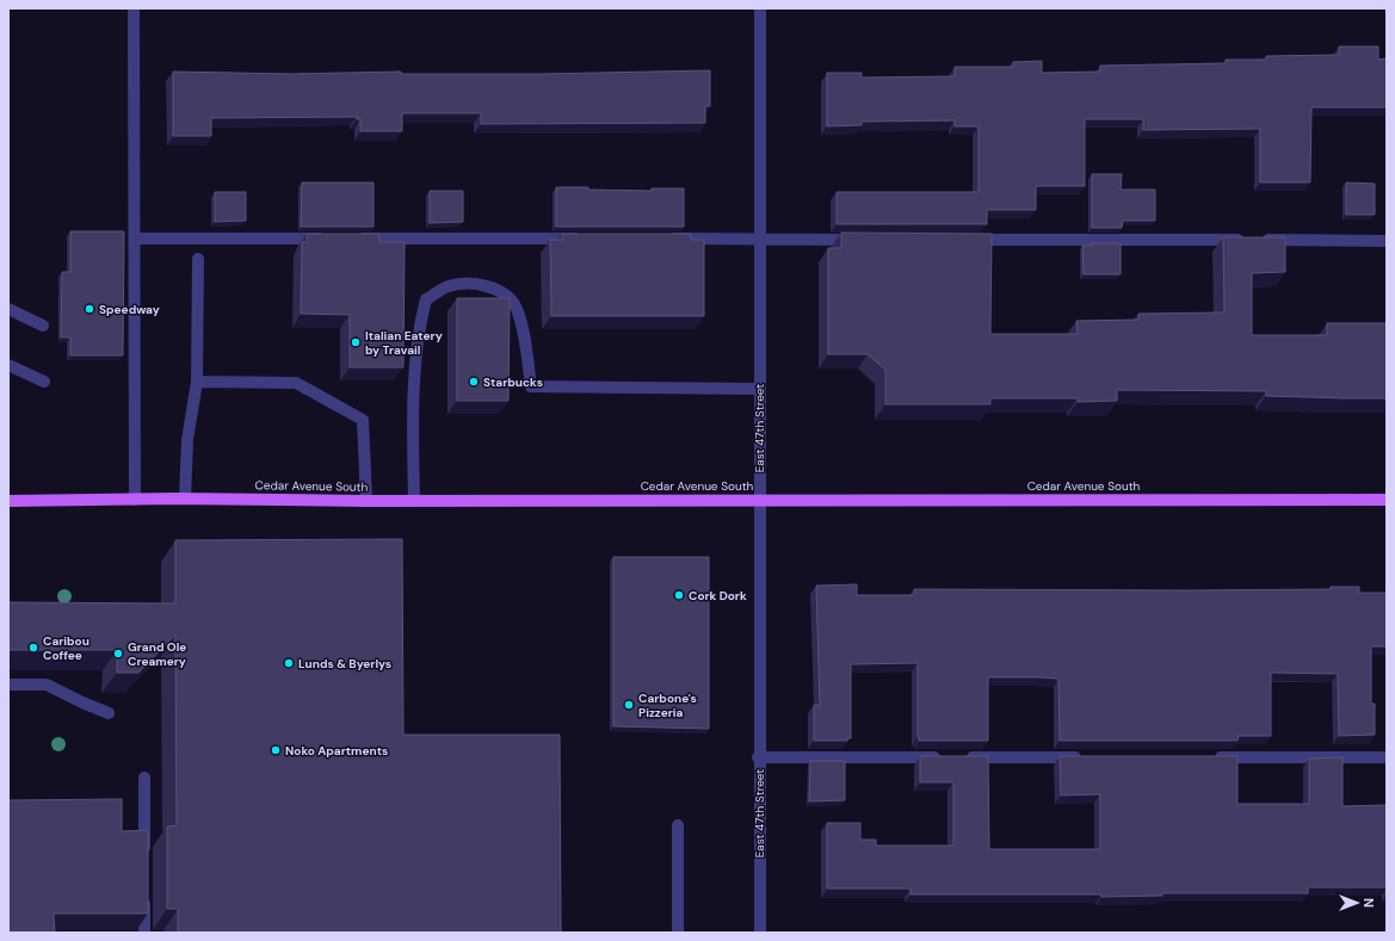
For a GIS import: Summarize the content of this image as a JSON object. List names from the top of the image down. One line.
{"streets":{"main road":["Cedar Avenue South"],"street":["East 47th Street"]},"crossings":[["East 47th Street","Cedar Avenue South"]],"places":["Speedway","Italian Eatery by Travail","Starbucks","Cork Dork","Caribou Coffee","Grand Ole Creamery","Lunds & Byerlys","Carbone's Pizzeria","Noko Apartments"],"north":"right"}
